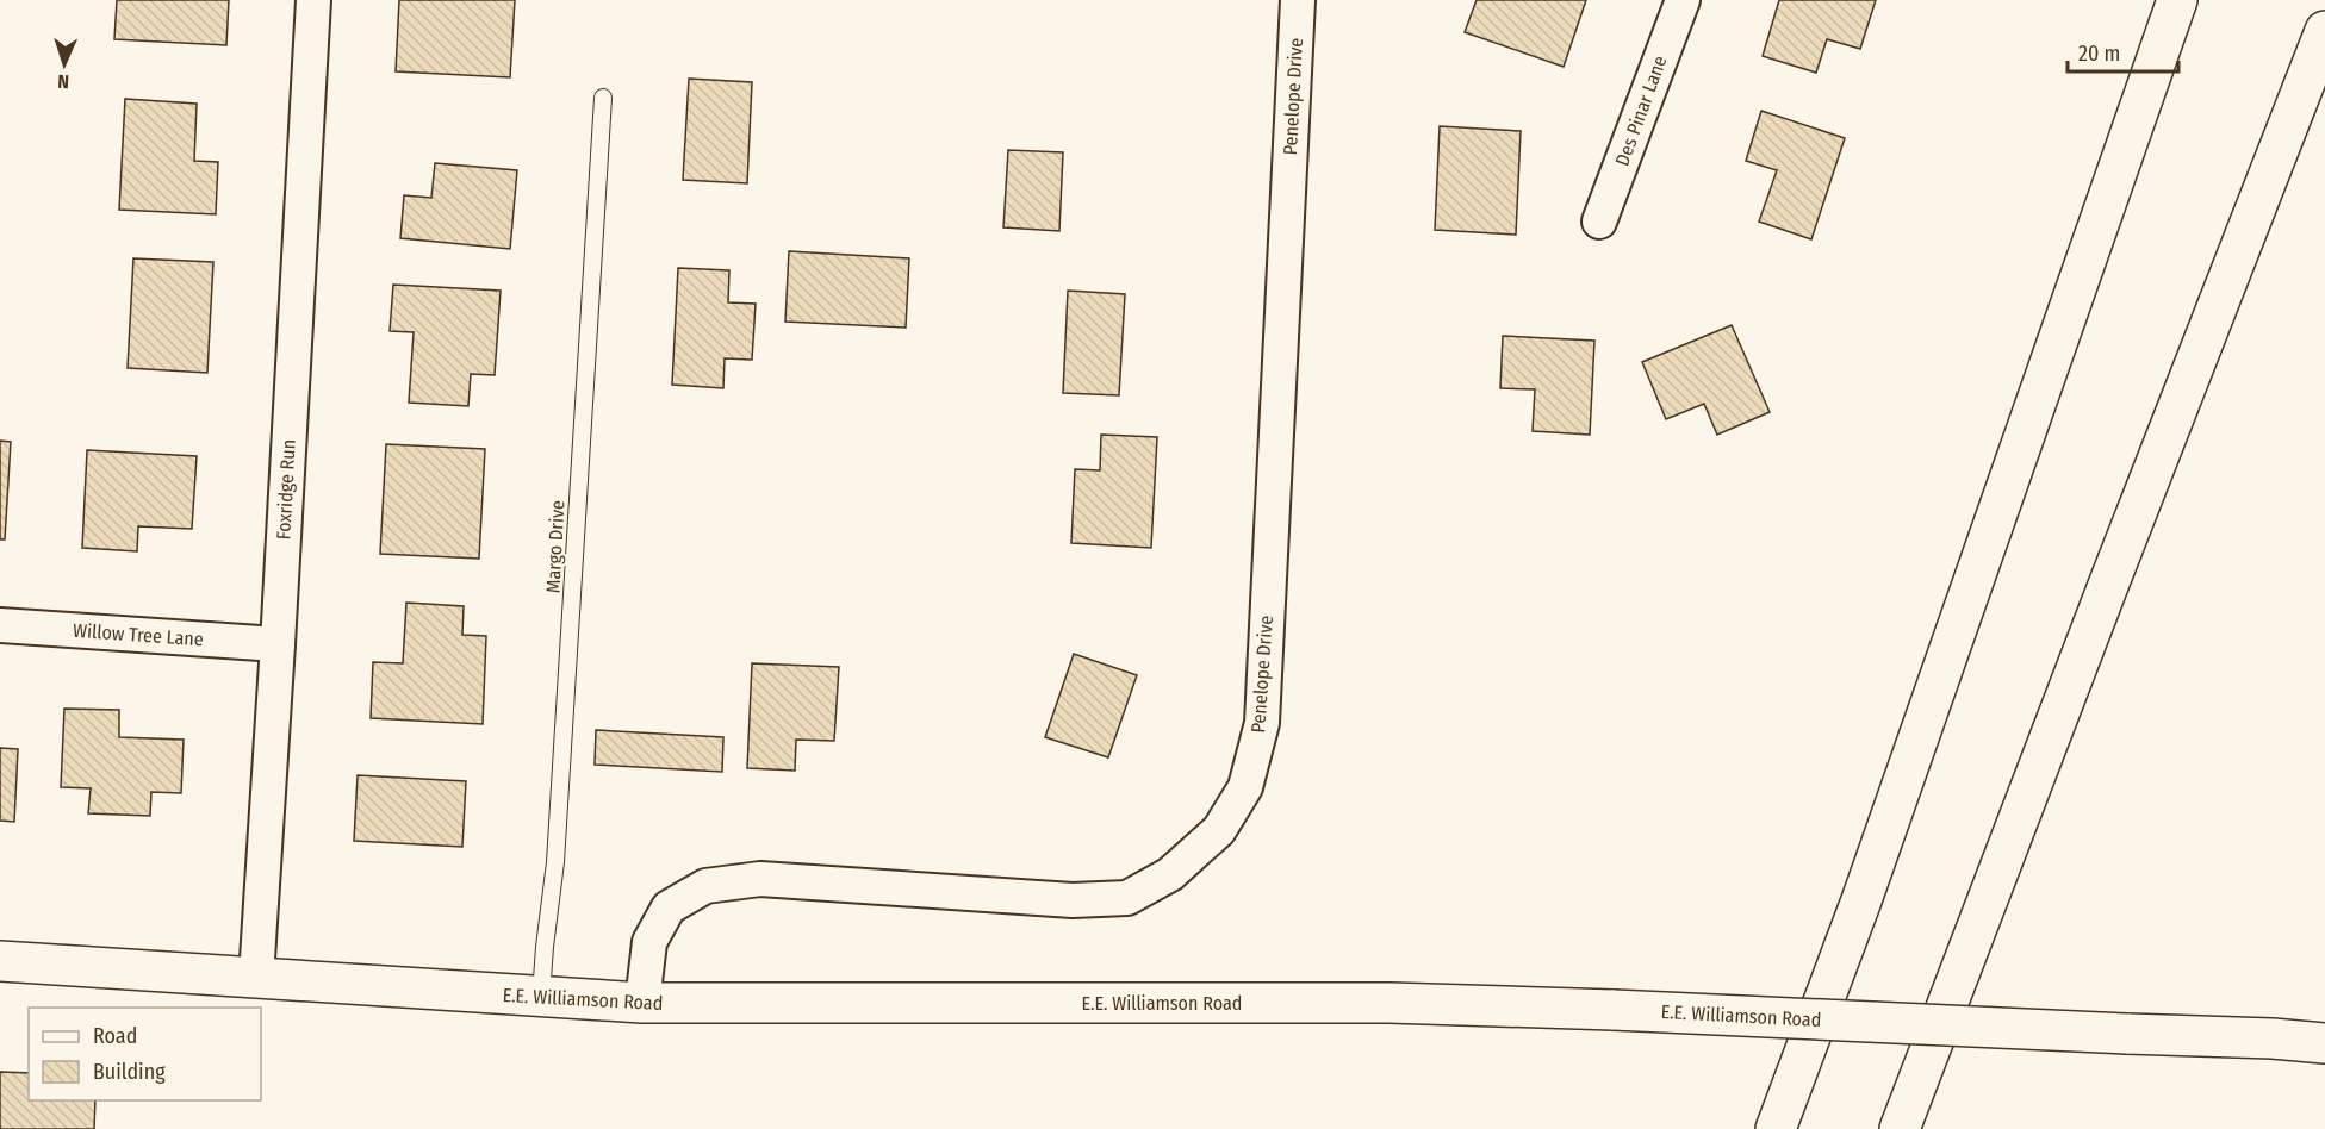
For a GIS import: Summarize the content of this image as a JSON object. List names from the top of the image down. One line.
{"streets":{"main road":["E.E. Williamson Road"],"street":["Penelope Drive","Des Pinar Lane","Foxridge Run","Willow Tree Lane"],"lane":["Margo Drive"]},"crossings":[["Penelope Drive","E.E. Williamson Road"],["Foxridge Run","Willow Tree Lane"],["Foxridge Run","E.E. Williamson Road"],["Margo Drive","E.E. Williamson Road"]],"legend":["Road","Building"],"scale_bar":"20 m","north":"bottom"}
